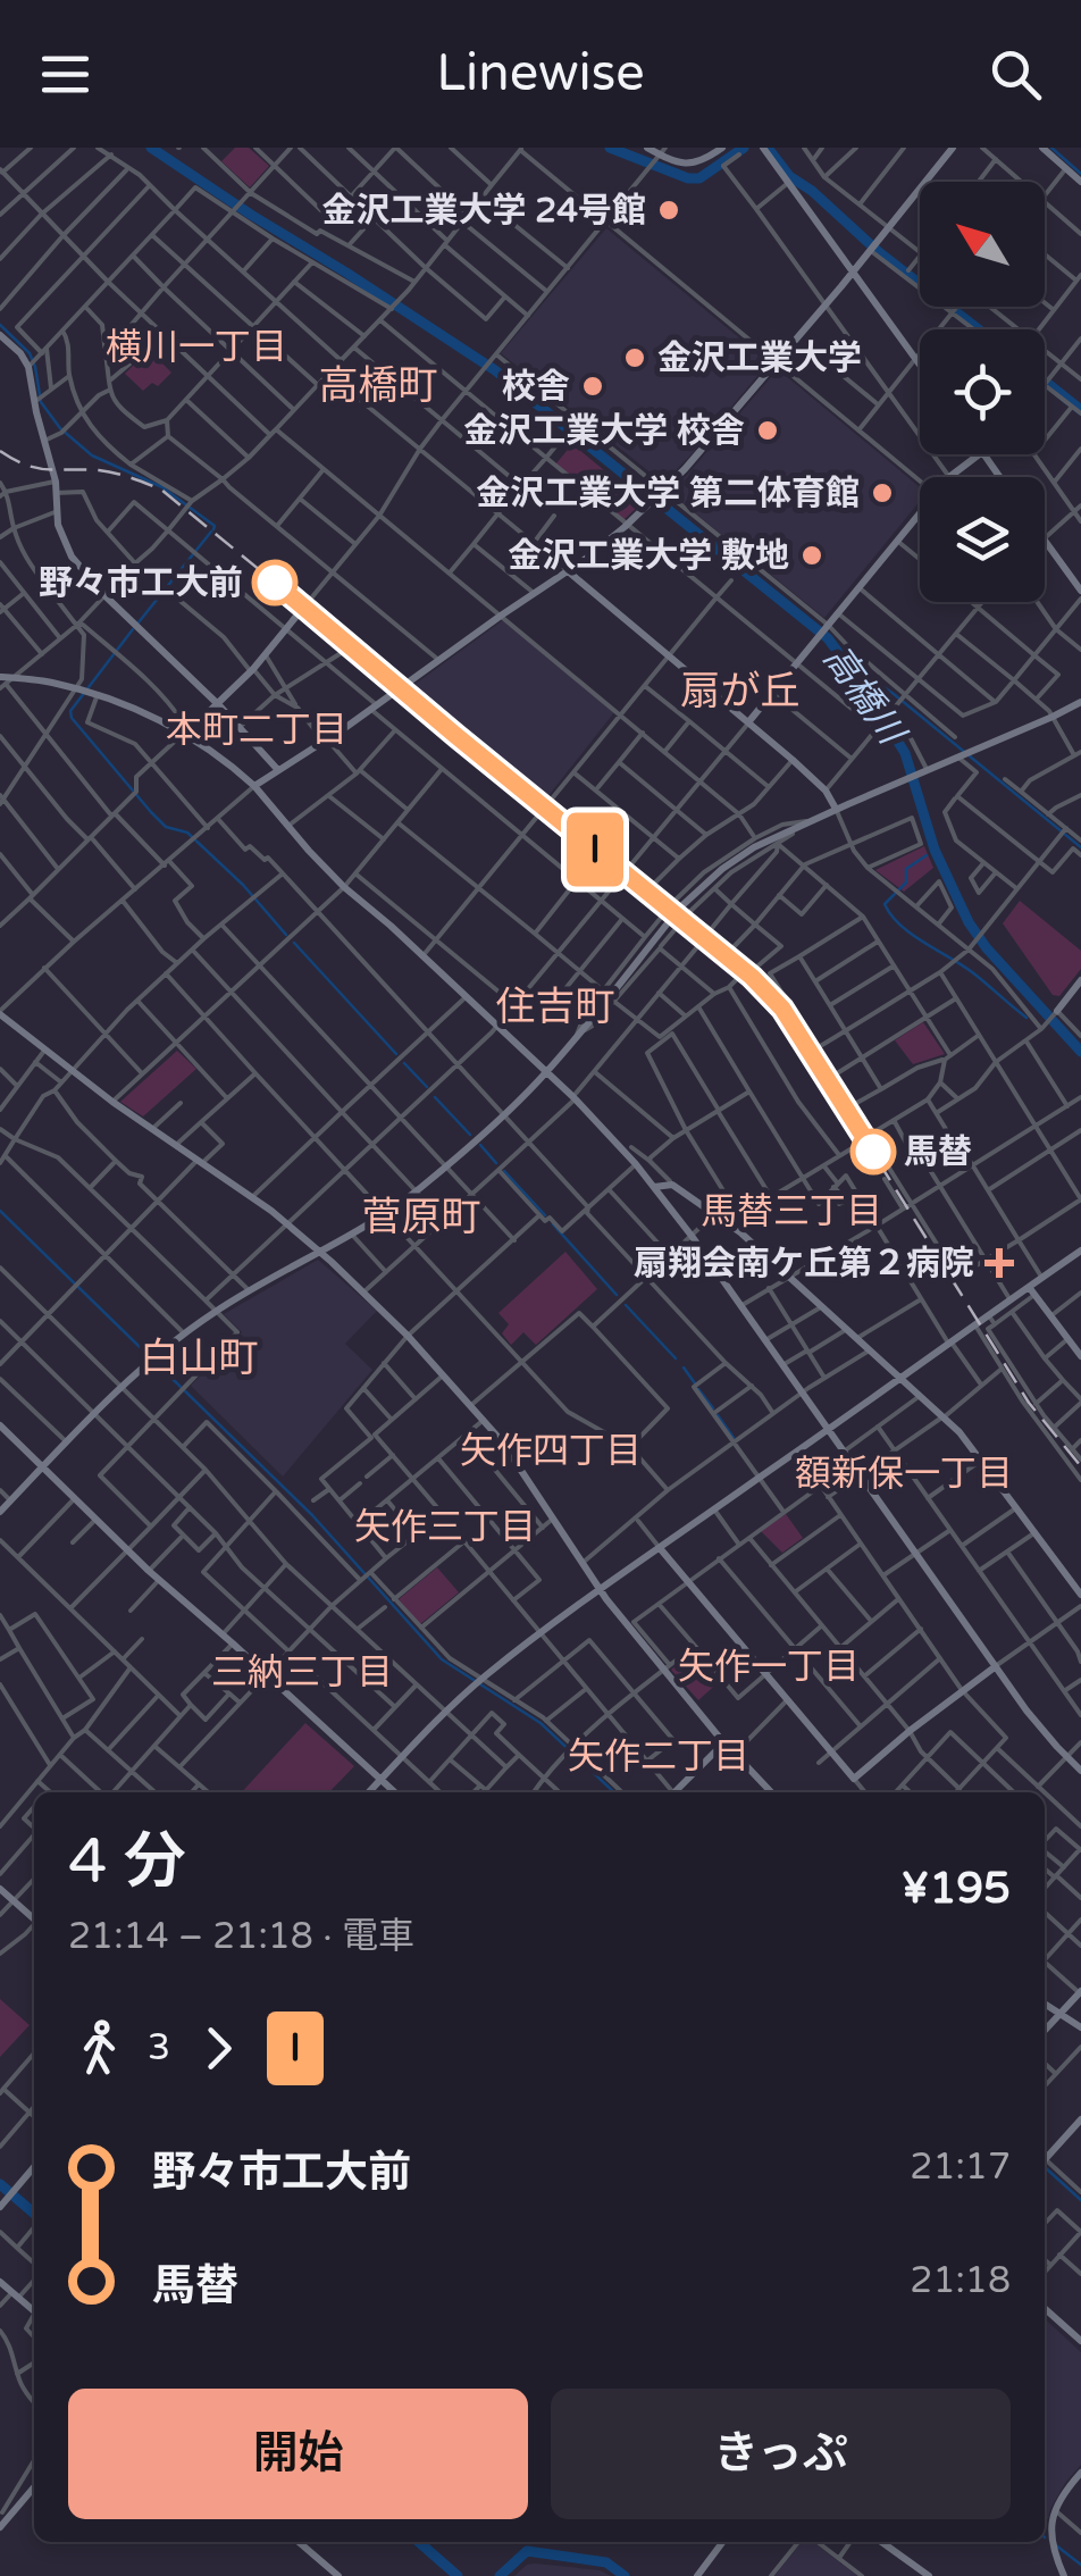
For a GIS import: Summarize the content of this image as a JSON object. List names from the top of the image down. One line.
{"districts":["横川一丁目","高橋町","扇が丘","本町二丁目","住吉町","馬替三丁目","菅原町","白山町","矢作四丁目","額新保一丁目","矢作三丁目","矢作一丁目","三納三丁目","矢作二丁目"],"water":["高橋川"],"places":{"other":["金沢工業大学 24号館","金沢工業大学","校舎","金沢工業大学 校舎","金沢工業大学 第二体育館","金沢工業大学 敷地","野々市工大前","馬替"],"health":["扇翔会南ケ丘第２病院"]},"north":"top left","page":{"header":"Linewise","on_map":"I","heading":["4 分","21:14 – 21:18 · 電車","¥195"],"legs":["3","I"],"list":[{"name":"野々市工大前","value":"21:17"},{"name":"馬替","value":"21:18"}],"buttons":["開始","きっぷ"]}}
